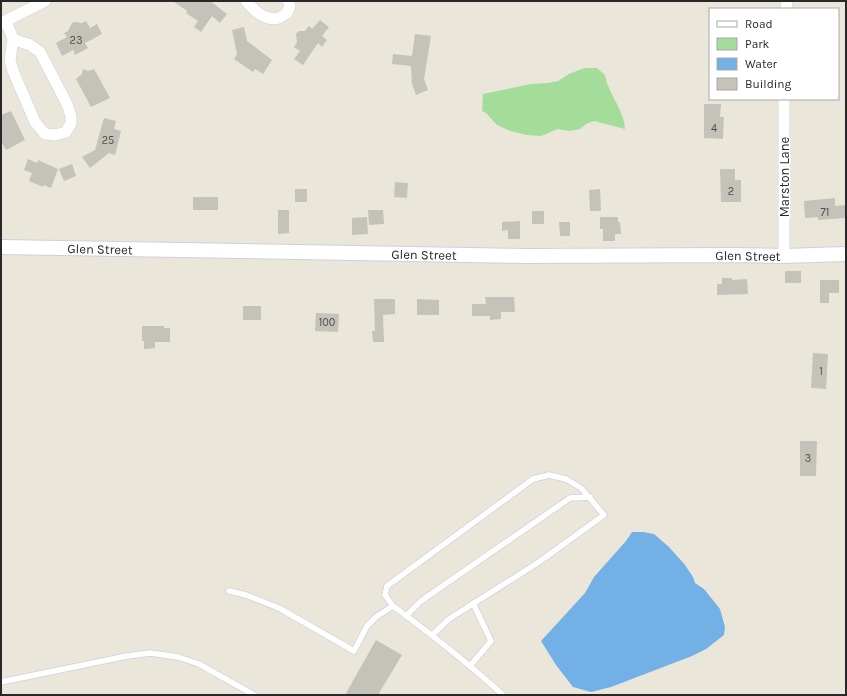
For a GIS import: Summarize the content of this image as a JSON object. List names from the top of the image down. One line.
{"streets":{"street":["Marston Lane","Glen Street"]},"crossings":[["Marston Lane","Glen Street"]],"house_numbers":["23","4","25","2","71","100","1","3"],"legend":["Road","Park","Water","Building"]}
